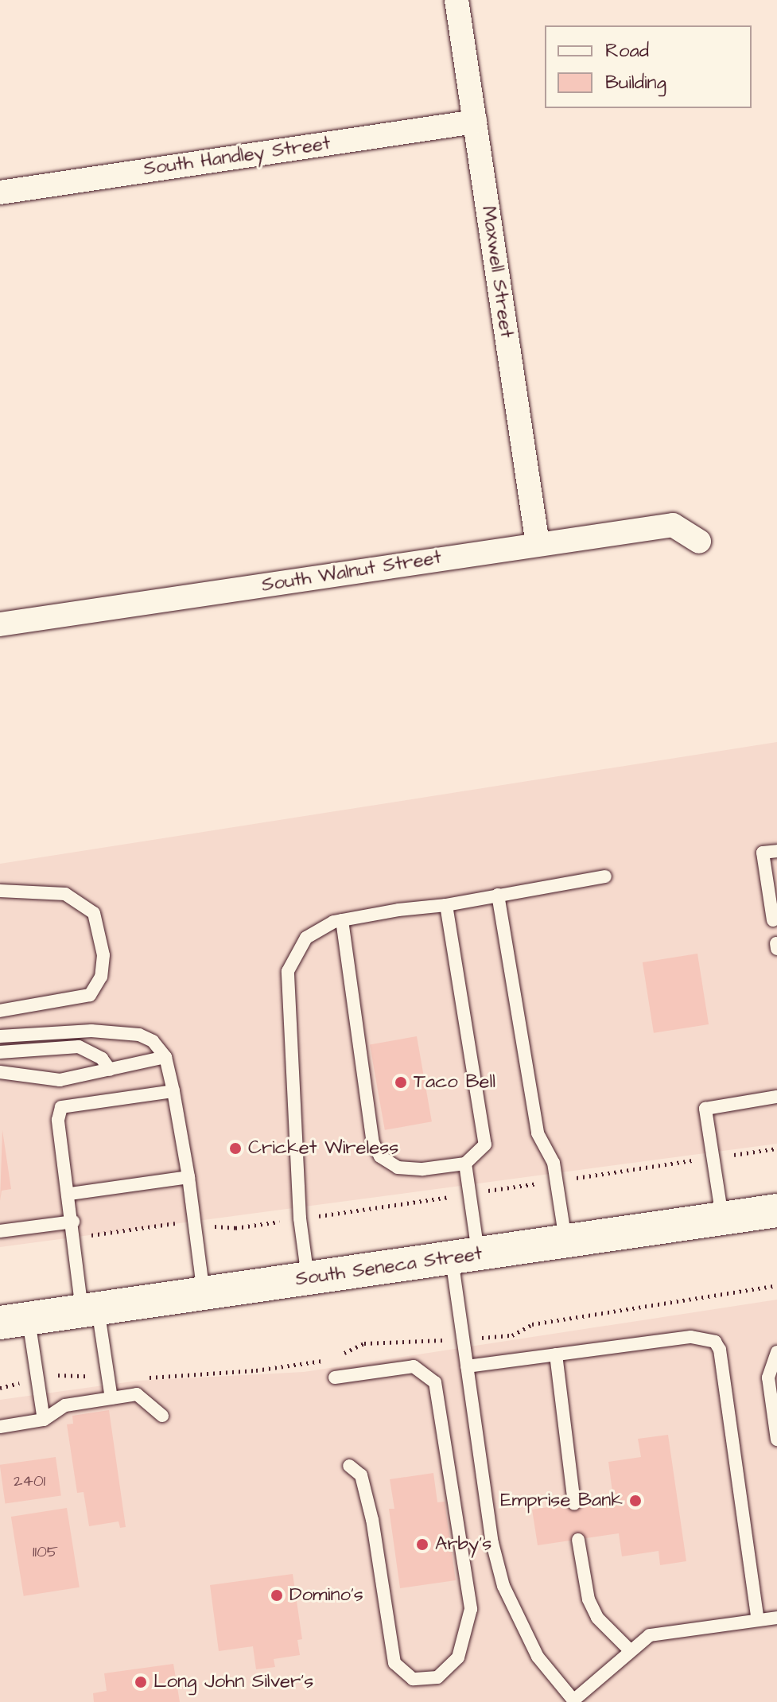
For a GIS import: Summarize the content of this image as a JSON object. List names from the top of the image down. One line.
{"streets":{"street":["South Handley Street","Maxwell Street","South Walnut Street","South Seneca Street"]},"crossings":[["South Handley Street","Maxwell Street"],["Maxwell Street","South Walnut Street"]],"places":["Taco Bell","Cricket Wireless","Emprise Bank","Arby's","Domino's","Long John Silver's"],"house_numbers":["2401","1105"],"legend":["Road","Building"]}
